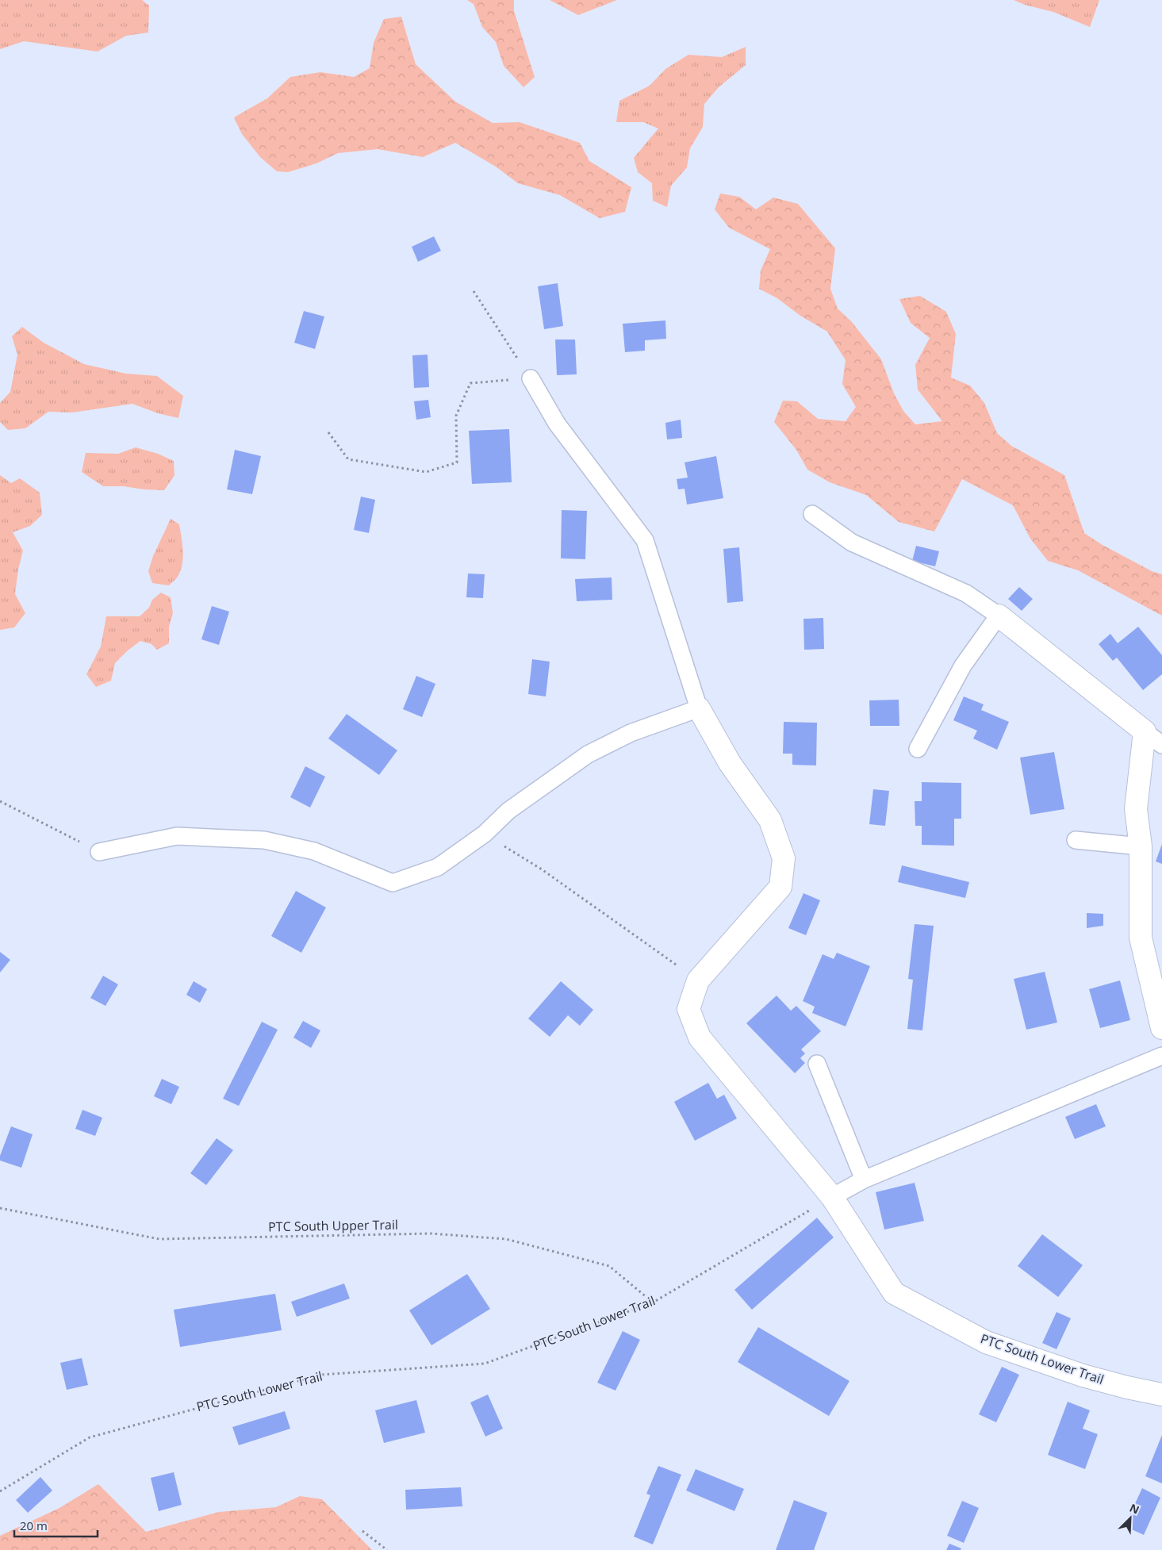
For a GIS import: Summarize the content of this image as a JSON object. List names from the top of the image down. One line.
{"streets":{"street":["PTC South Lower Trail"],"path":["PTC South Upper Trail"]},"crossings":[["PTC South Upper Trail","PTC South Lower Trail"]],"scale_bar":"20 m","north":"top right"}
